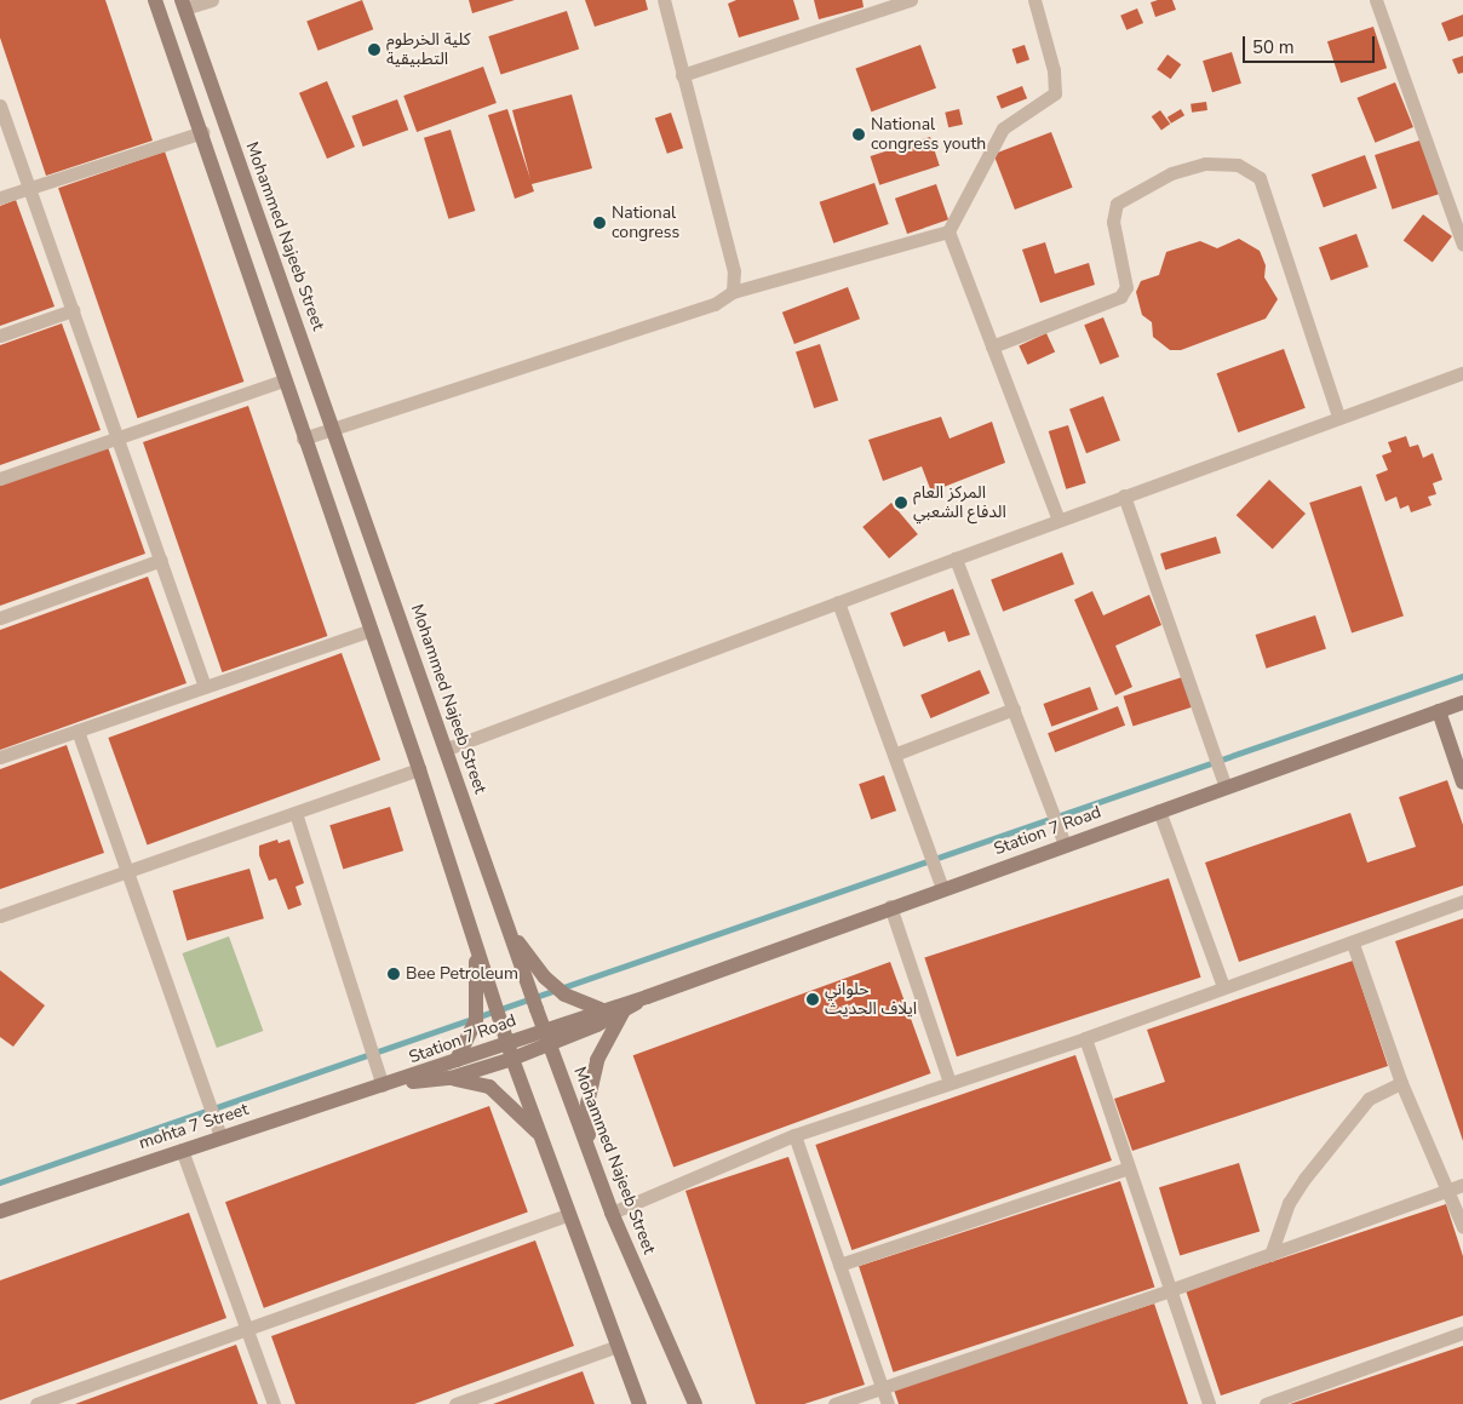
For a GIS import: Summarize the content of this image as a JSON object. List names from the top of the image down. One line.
{"streets":{"main road":["Mohammed Najeeb Street","Station 7 Road","mohta 7 Street"]},"crossings":[["Mohammed Najeeb Street","Station 7 Road"],["Station 7 Road","mohta 7 Street"]],"places":["كلية الخرطوم التطبيقية","National congress youth","National congress","المركز العام الدفاع الشعبي","Bee Petroleum","حلواني ايلاف الحديث"],"scale_bar":"50 m"}
